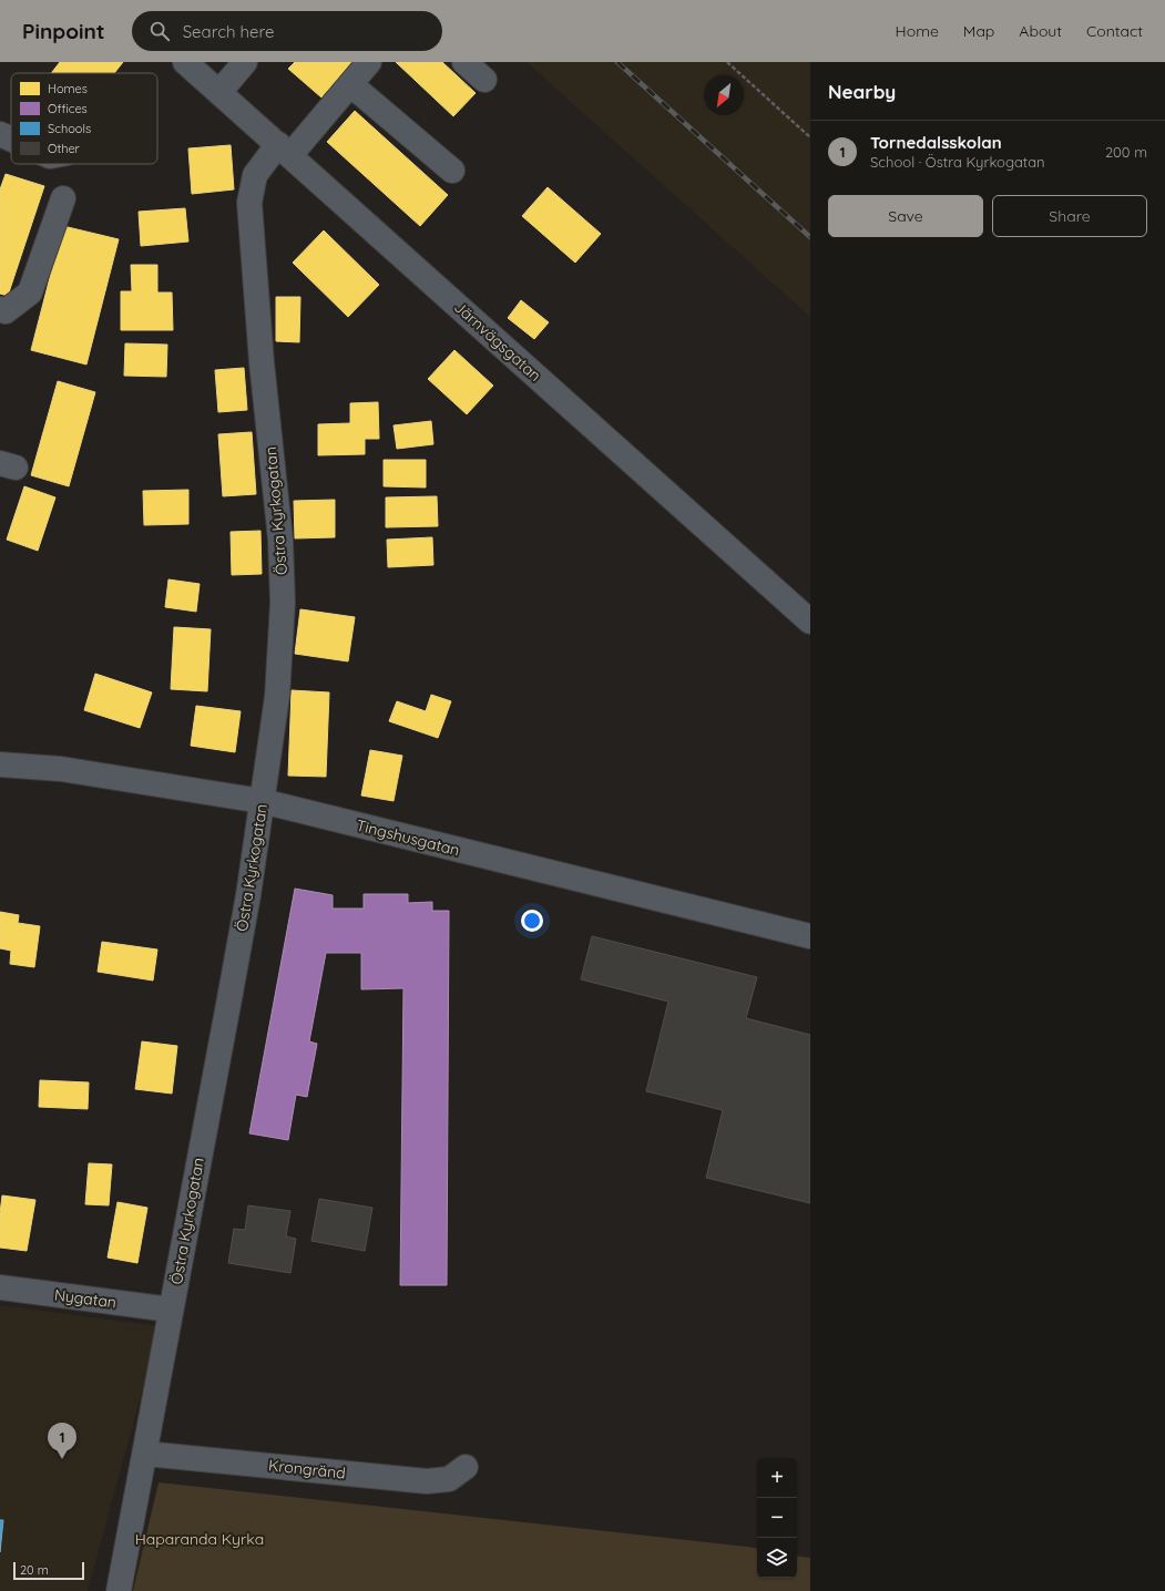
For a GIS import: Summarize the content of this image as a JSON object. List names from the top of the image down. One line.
{"streets":{"street":["Järnvägsgatan","Östra Kyrkogatan","Tingshusgatan","Nygatan","Krongränd"]},"crossings":[["Järnvägsgatan","Östra Kyrkogatan"],["Östra Kyrkogatan","Tingshusgatan"],["Östra Kyrkogatan","Nygatan"],["Östra Kyrkogatan","Krongränd"]],"parks":["Haparanda Kyrka"],"legend":["Homes","Offices","Schools","Other"],"scale_bar":"20 m","north":"bottom left","page":{"header":"Pinpoint","search":"Search here","nav":["Home","Map","About","Contact"],"heading":"Nearby","list":[{"mark":"1","name":"Tornedalsskolan","note":"School · Östra Kyrkogatan","value":"200 m"}],"buttons":["Save","Share"],"pins":"1","map_buttons":["+","−"],"scale":"20 m"}}
